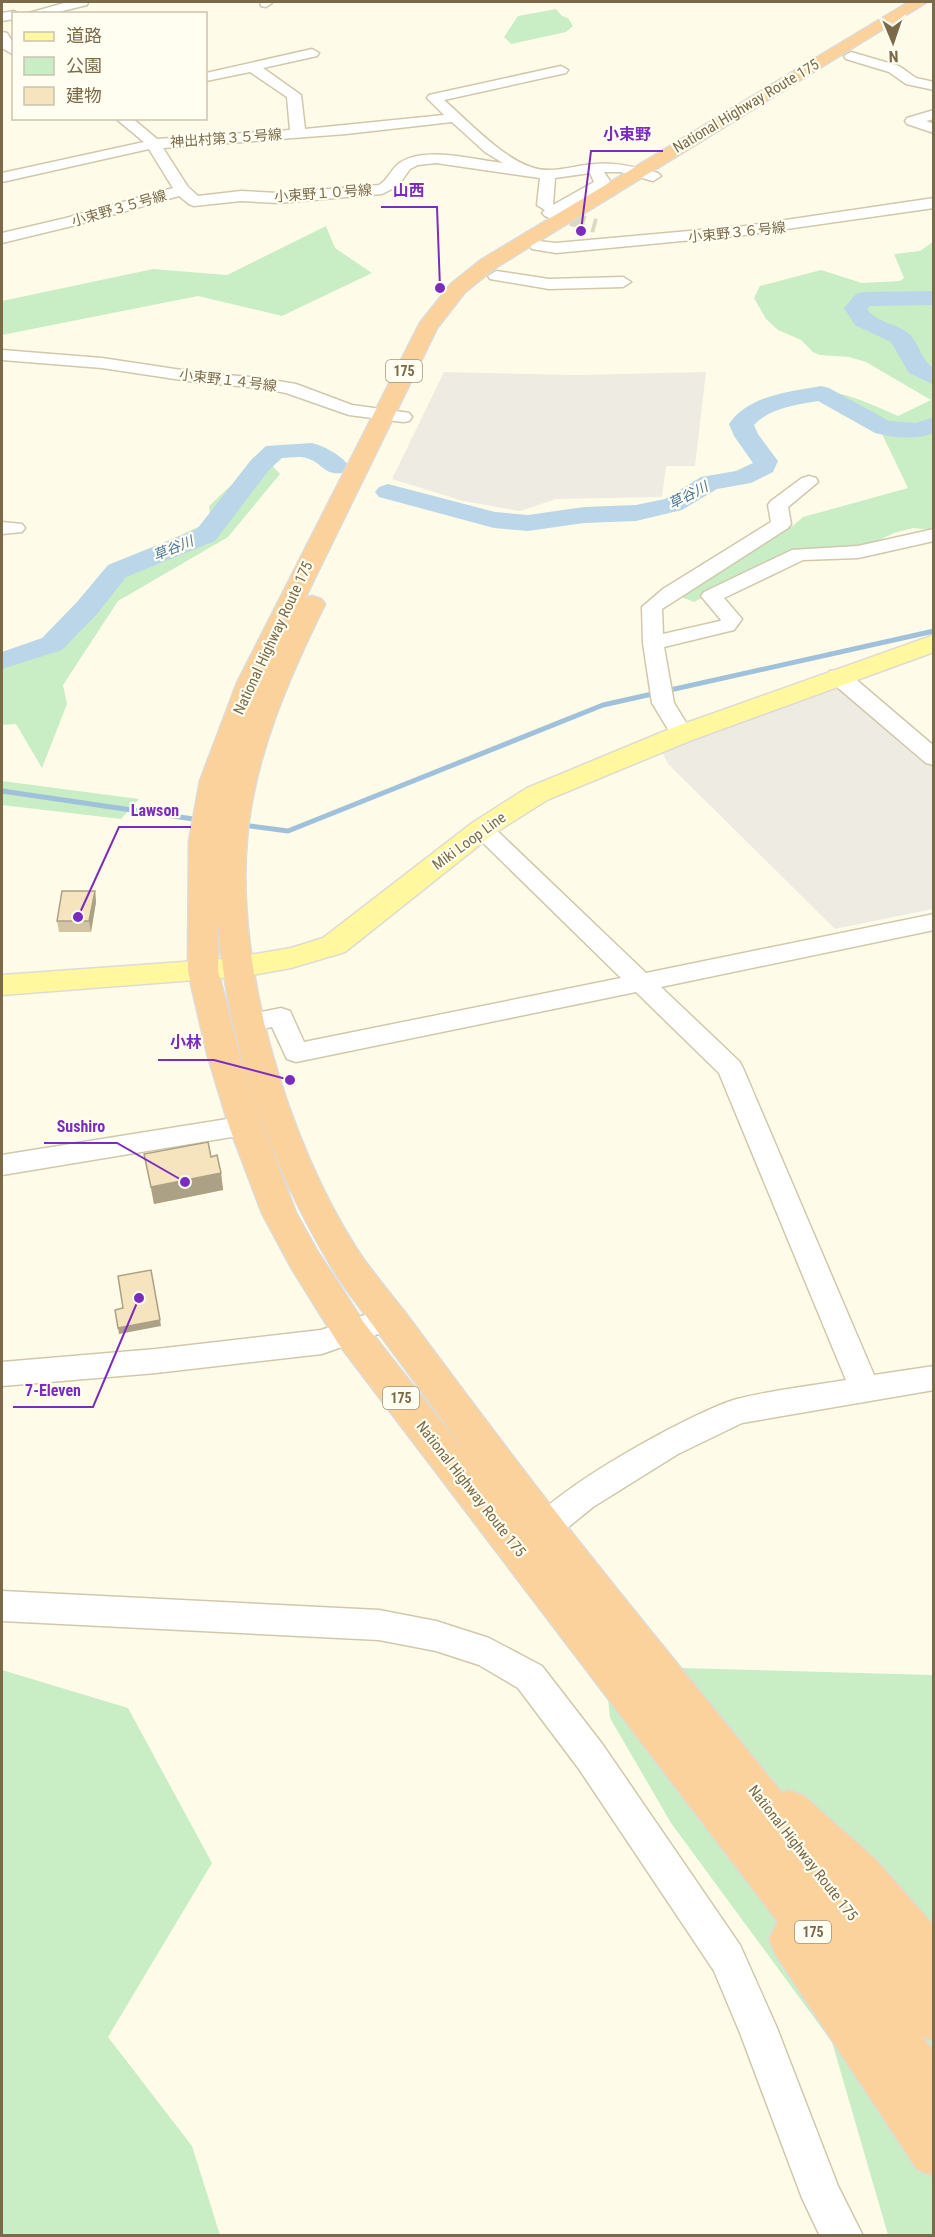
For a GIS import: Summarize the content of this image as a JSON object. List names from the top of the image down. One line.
{"streets":{"highway":["National Highway Route 175","175"],"main road":["Miki Loop Line"],"street":["神出村第３５号線","小束野１０号線","小束野３５号線","小束野３６号線","小束野１４号線"]},"crossings":[["National Highway Route 175","小束野１０号線"],["National Highway Route 175","小束野３６号線"],["National Highway Route 175","小束野１４号線"],["National Highway Route 175","Miki Loop Line"],["神出村第３５号線","小束野３５号線"],["小束野１０号線","小束野３５号線"]],"water":["草谷川"],"places":["小束野","山西","Lawson","小林","Sushiro","7-Eleven"],"legend":["道路","公園","建物"],"north":"bottom"}
